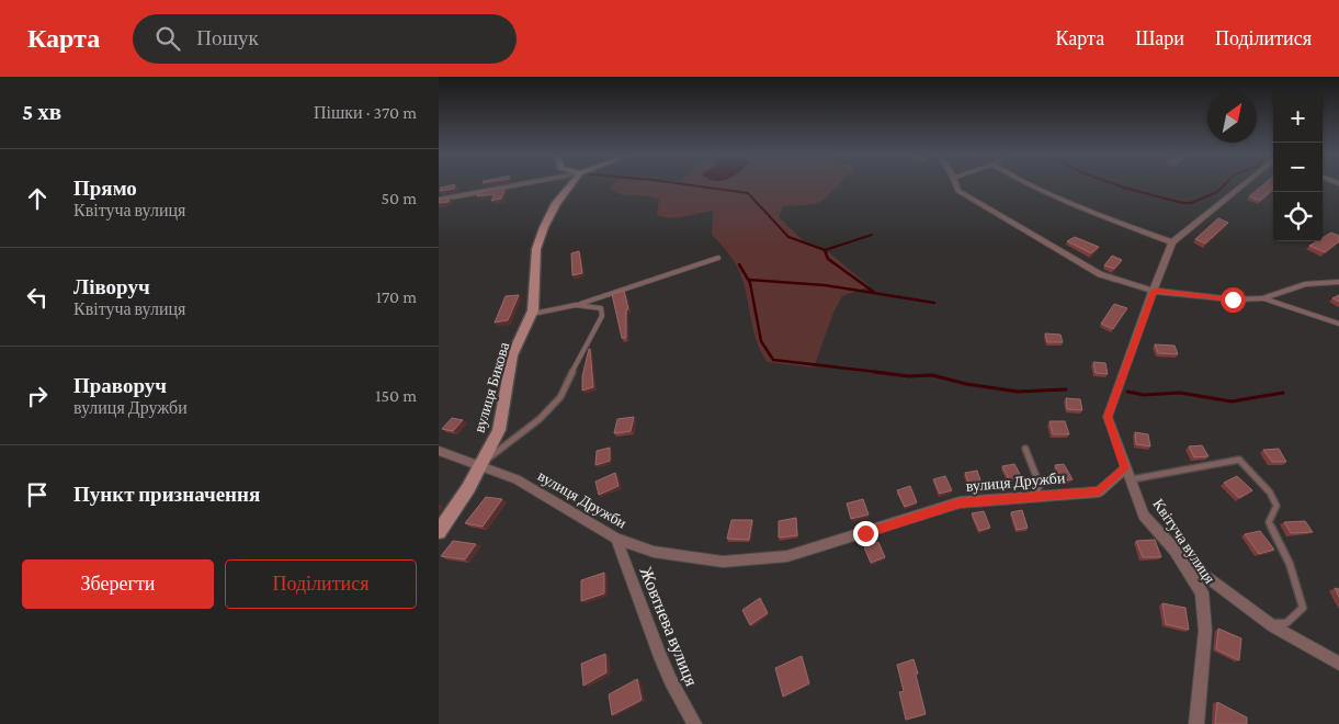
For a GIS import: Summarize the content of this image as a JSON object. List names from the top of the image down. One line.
{"streets":{"street":["вулиця Бикова","вулиця Дружби","Квітуча вулиця","Жовтнева вулиця"]},"crossings":[["вулиця Бикова","вулиця Дружби"],["вулиця Дружби","Квітуча вулиця"],["вулиця Дружби","Жовтнева вулиця"]],"north":"top right","page":{"header":"Карта","search":"Пошук","nav":["Карта","Шари","Поділитися"],"heading":["5 хв","Пішки · 370 m"],"map_buttons":["+","−"],"list":[["Прямо","Квітуча вулиця","50 m"],["Ліворуч","Квітуча вулиця","170 m"],["Праворуч","вулиця Дружби","150 m"],"Пункт призначення"],"buttons":["Зберегти","Поділитися"]}}
